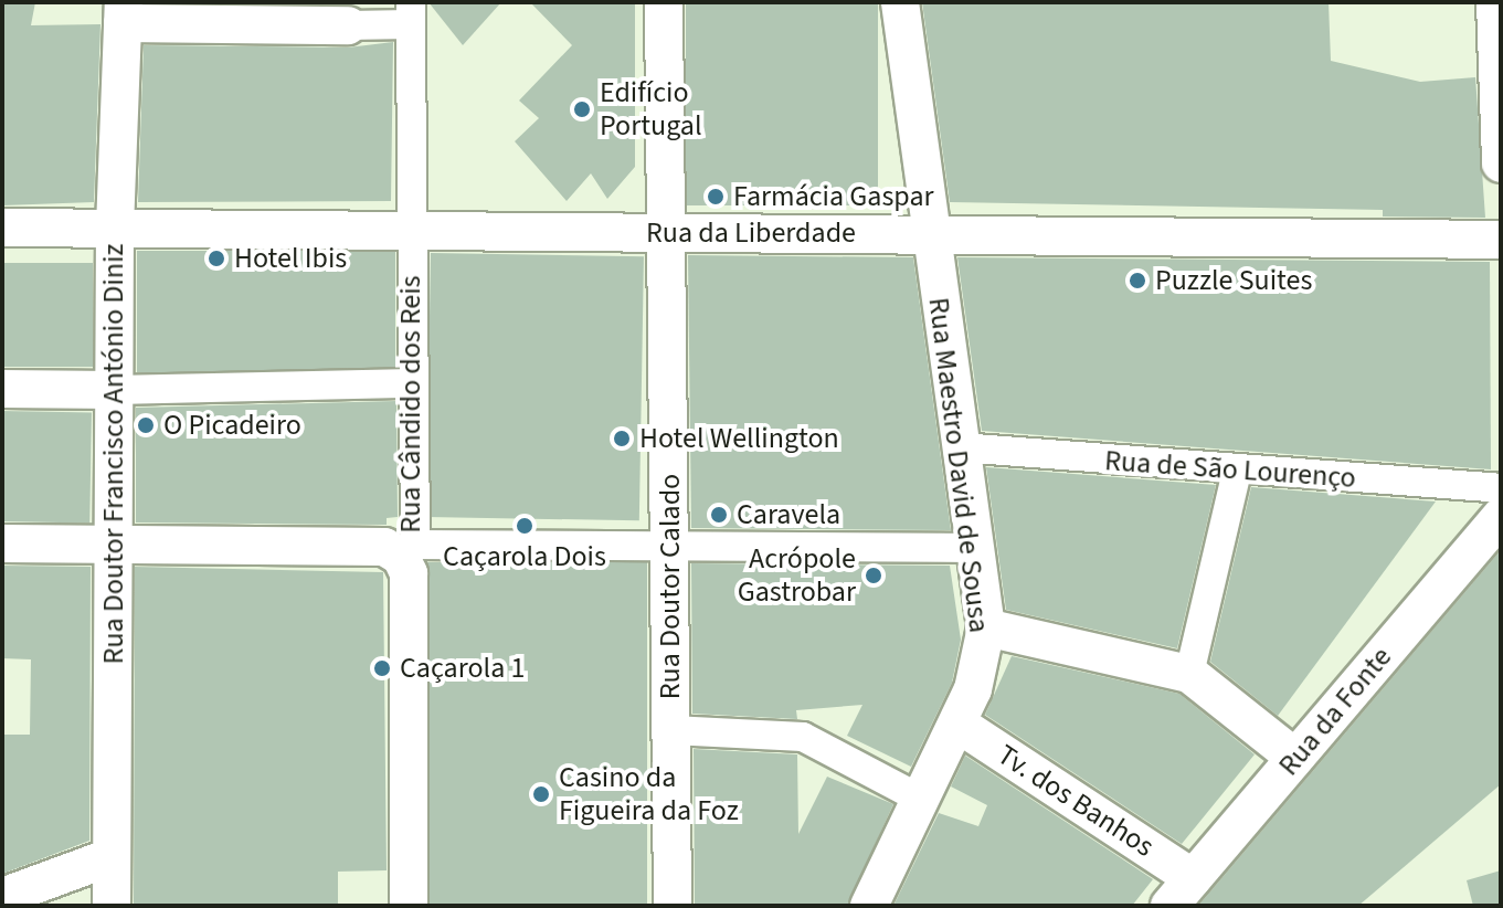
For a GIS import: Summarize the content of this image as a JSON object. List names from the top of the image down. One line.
{"streets":{"street":["Rua da Liberdade","Rua Cândido dos Reis","Rua Doutor Francisco António Diniz","Rua Maestro David de Sousa","Rua de São Lourenço","Rua Doutor Calado","Rua da Fonte","Tv. dos Banhos"]},"crossings":[["Rua da Liberdade","Rua Cândido dos Reis"],["Rua da Liberdade","Rua Doutor Francisco António Diniz"],["Rua da Liberdade","Rua Maestro David de Sousa"],["Rua da Liberdade","Rua Doutor Calado"],["Rua Maestro David de Sousa","Rua de São Lourenço"],["Rua Maestro David de Sousa","Tv. dos Banhos"],["Rua da Fonte","Tv. dos Banhos"]],"places":["Edifício Portugal","Farmácia Gaspar","Hotel Ibis","Puzzle Suites","O Picadeiro","Hotel Wellington","Caravela","Caçarola Dois","Acrópole Gastrobar","Caçarola 1","Casino da Figueira da Foz"]}
